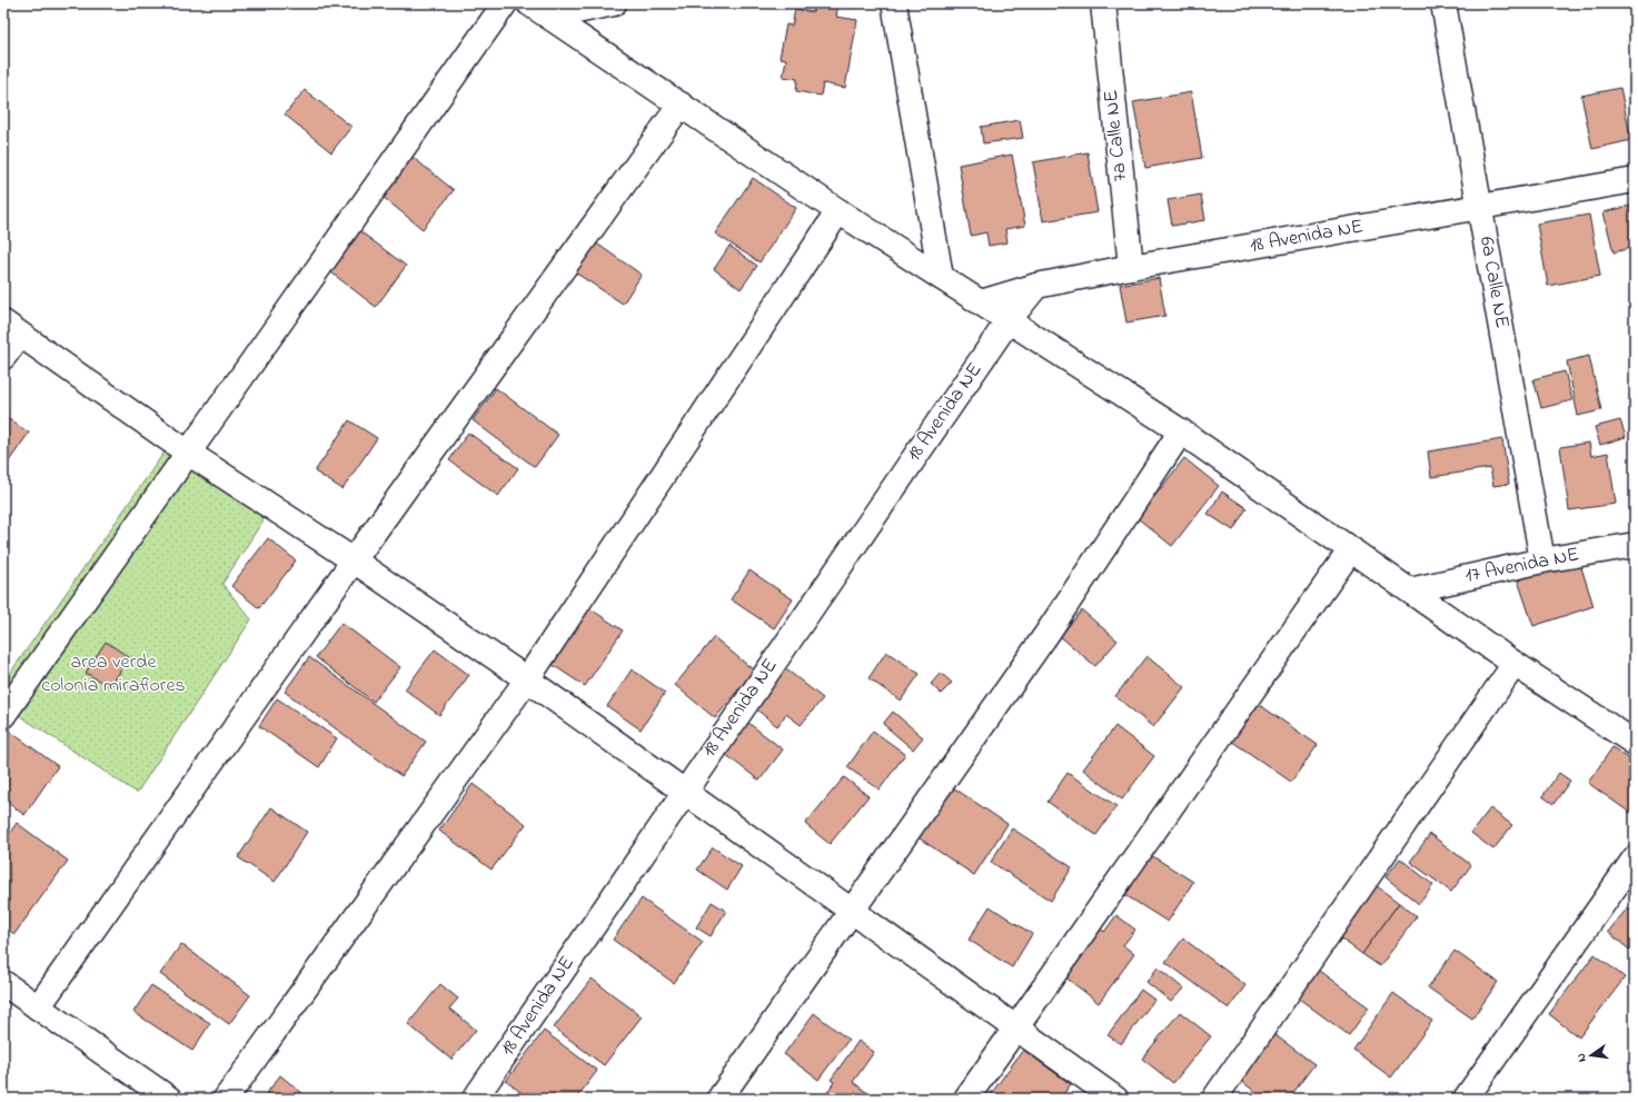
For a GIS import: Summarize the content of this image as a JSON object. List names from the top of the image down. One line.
{"streets":{"street":["7a Calle NE","18 Avenida NE","6a Calle NE","17 Avenida NE"]},"crossings":[["7a Calle NE","18 Avenida NE"],["18 Avenida NE","6a Calle NE"],["6a Calle NE","17 Avenida NE"]],"parks":["area verde colonia miraflores"],"north":"left"}
